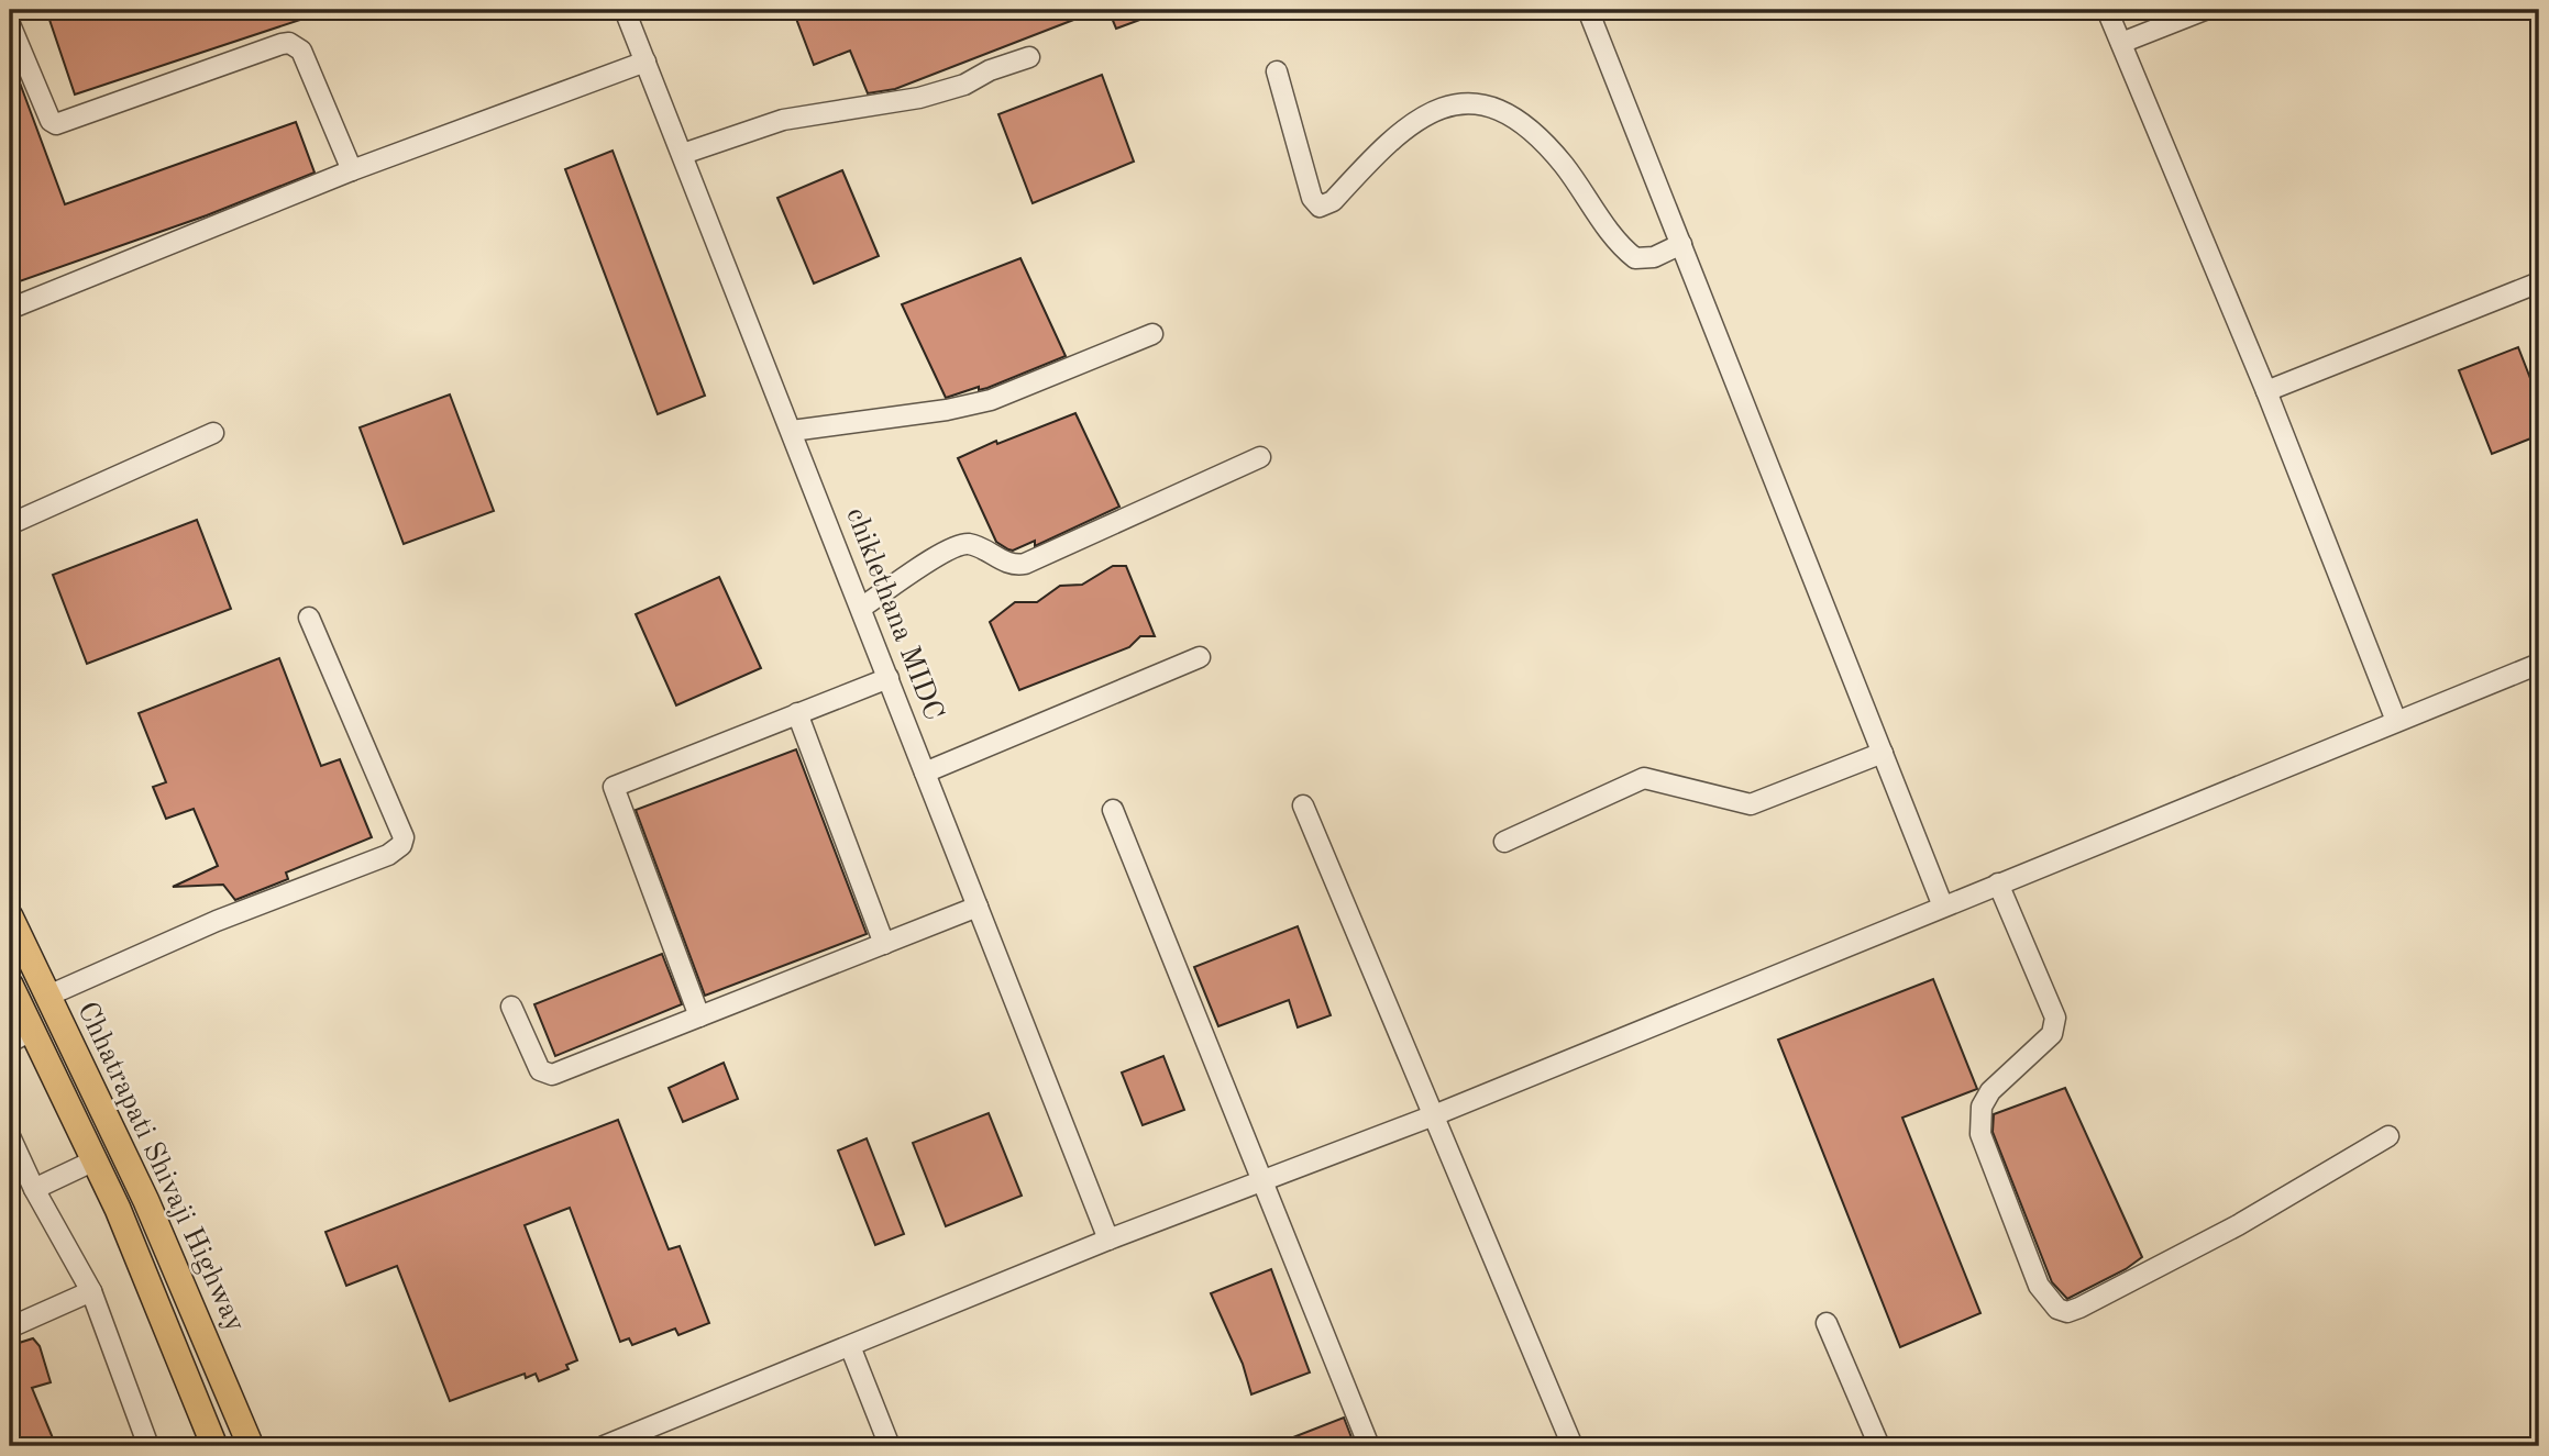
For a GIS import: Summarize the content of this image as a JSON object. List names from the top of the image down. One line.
{"streets":{"main road":["Chhatrapati Shivaji Highway"],"street":["chiklethana MIDC"]}}
